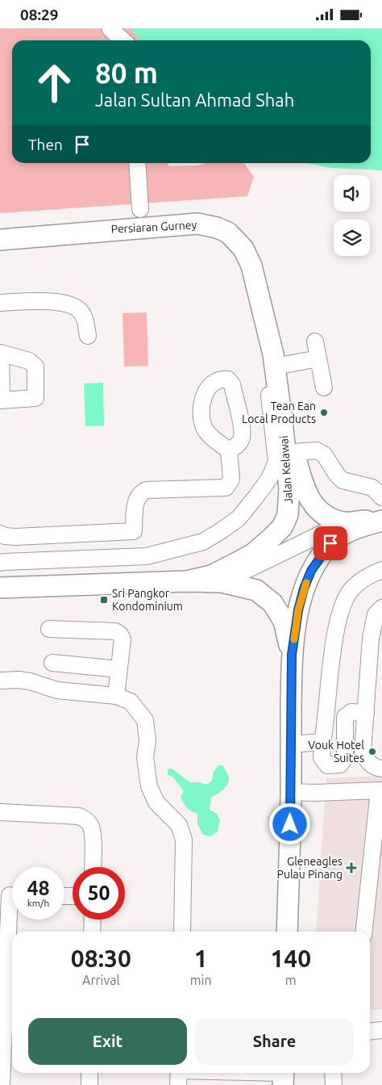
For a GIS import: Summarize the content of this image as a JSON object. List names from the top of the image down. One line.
{"streets":{"main road":["Persiaran Gurney","Jalan Kelawai"]},"crossings":[["Persiaran Gurney","Jalan Kelawai"]],"places":{"other":["Tean Ean Local Products","Vouk Hotel Suites"],"transit":["Sri Pangkor Kondominium"],"health":["Gleneagles Pulau Pinang"]},"page":{"status":"08:29","turn":["80 m","Jalan Sultan Ahmad Shah"],"then":"Then","speed":"48 km/h","limit":"50","eta":["08:30","Arrival","1","min","140","m"],"buttons":["Exit","Share"]}}
